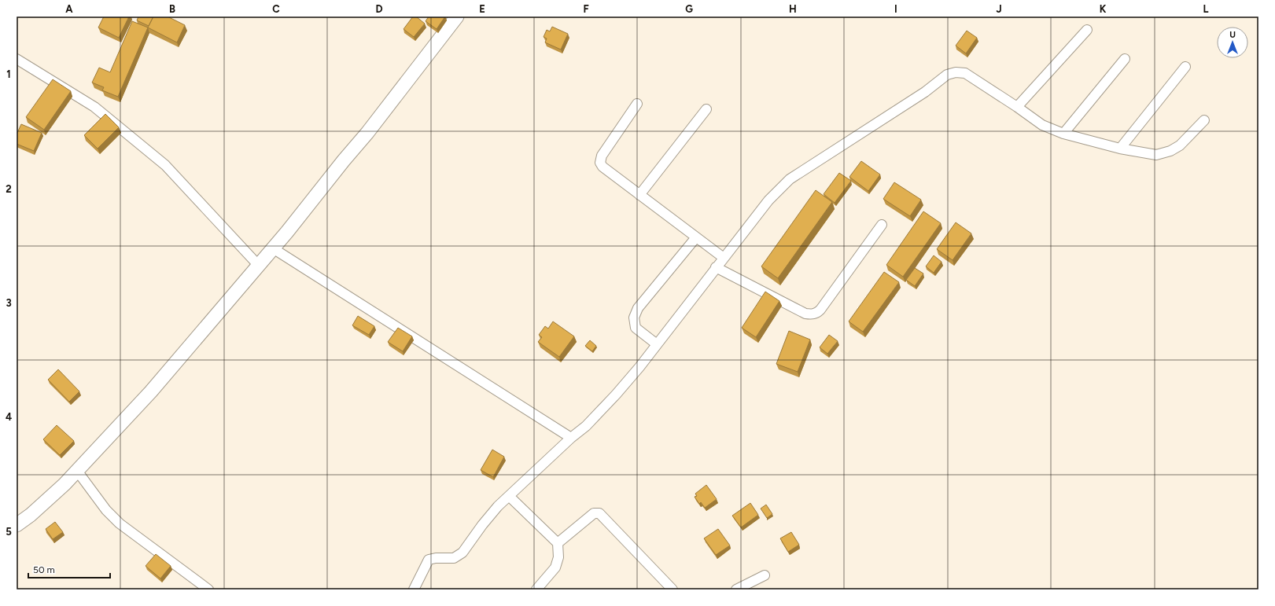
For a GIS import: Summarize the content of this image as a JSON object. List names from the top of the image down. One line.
{"scale_bar":"50 m","north":"top","grid":{"columns":["A","B","C","D","E","F","G","H","I","J","K","L"],"rows":["1","2","3","4","5"]}}
